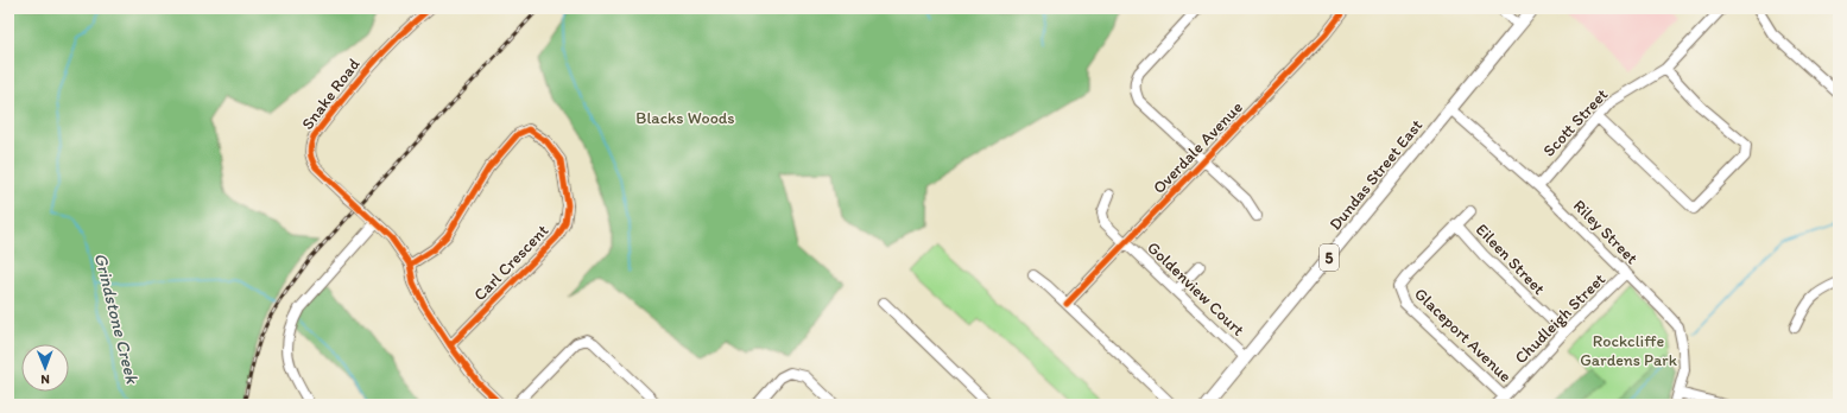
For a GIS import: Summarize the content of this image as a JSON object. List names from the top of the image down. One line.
{"streets":{"main road":["Dundas Street East","5"],"street":["Snake Road","Scott Street","Overdale Avenue","Riley Street","Eileen Street","Carl Crescent","Goldenview Court","Chudleigh Street","Glaceport Avenue"]},"crossings":[["Snake Road","Carl Crescent"],["Scott Street","Riley Street"],["Overdale Avenue","Goldenview Court"],["Dundas Street East","Riley Street"],["Dundas Street East","Goldenview Court"],["Riley Street","Chudleigh Street"],["Eileen Street","Chudleigh Street"],["Eileen Street","Glaceport Avenue"],["Chudleigh Street","Glaceport Avenue"]],"water":["Grindstone Creek"],"parks":["Blacks Woods","Rockcliffe Gardens Park"],"north":"bottom"}
